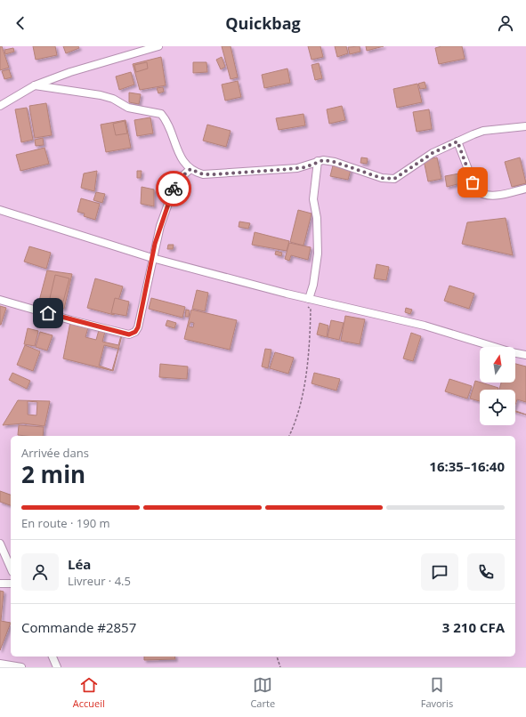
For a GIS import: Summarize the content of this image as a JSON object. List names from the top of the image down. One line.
{"north":"top","page":{"header":"Quickbag","heading":["2 min","Arrivée dans","16:35–16:40"],"panel":["Léa","Livreur · 4.5","Commande #2857","3 210 CFA"],"bar":"En route · 190 m","tabs":["Accueil","Carte","Favoris"]}}
